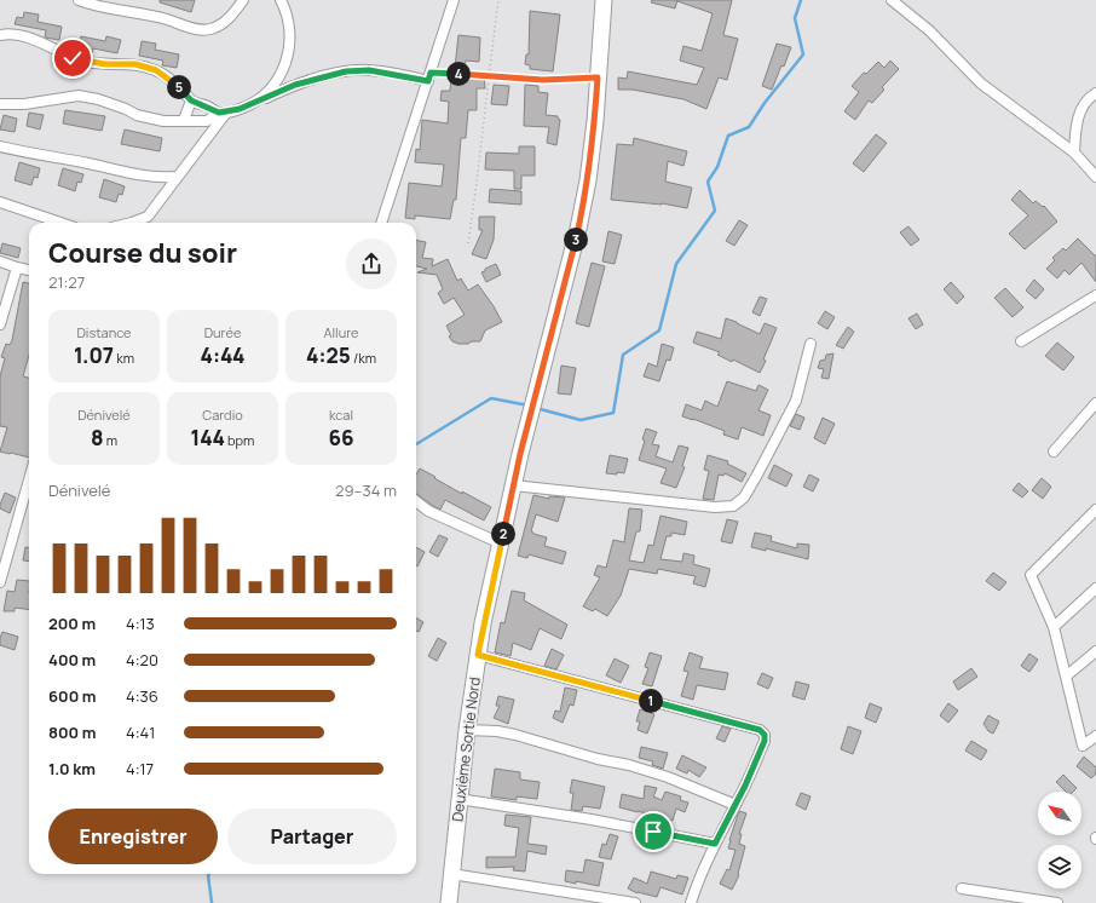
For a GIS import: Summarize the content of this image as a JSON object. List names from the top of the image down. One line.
{"streets":{"main road":["Deuxième Sortie Nord"]},"north":"top left","page":{"pins":["4","5","3","2","1"],"heading":["Course du soir","21:27"],"stats":[["Distance","1.07 km"],["Durée","4:44"],["Allure","4:25 /km"],["Dénivelé","8 m"],["Cardio","144 bpm"],["kcal","66"]],"chart":["Dénivelé","29–34 m"],"list":[{"name":"200 m","note":"4:13"},{"name":"400 m","note":"4:20"},{"name":"600 m","note":"4:36"},{"name":"800 m","note":"4:41"},{"name":"1.0 km","note":"4:17"}],"buttons":["Enregistrer","Partager"]}}
